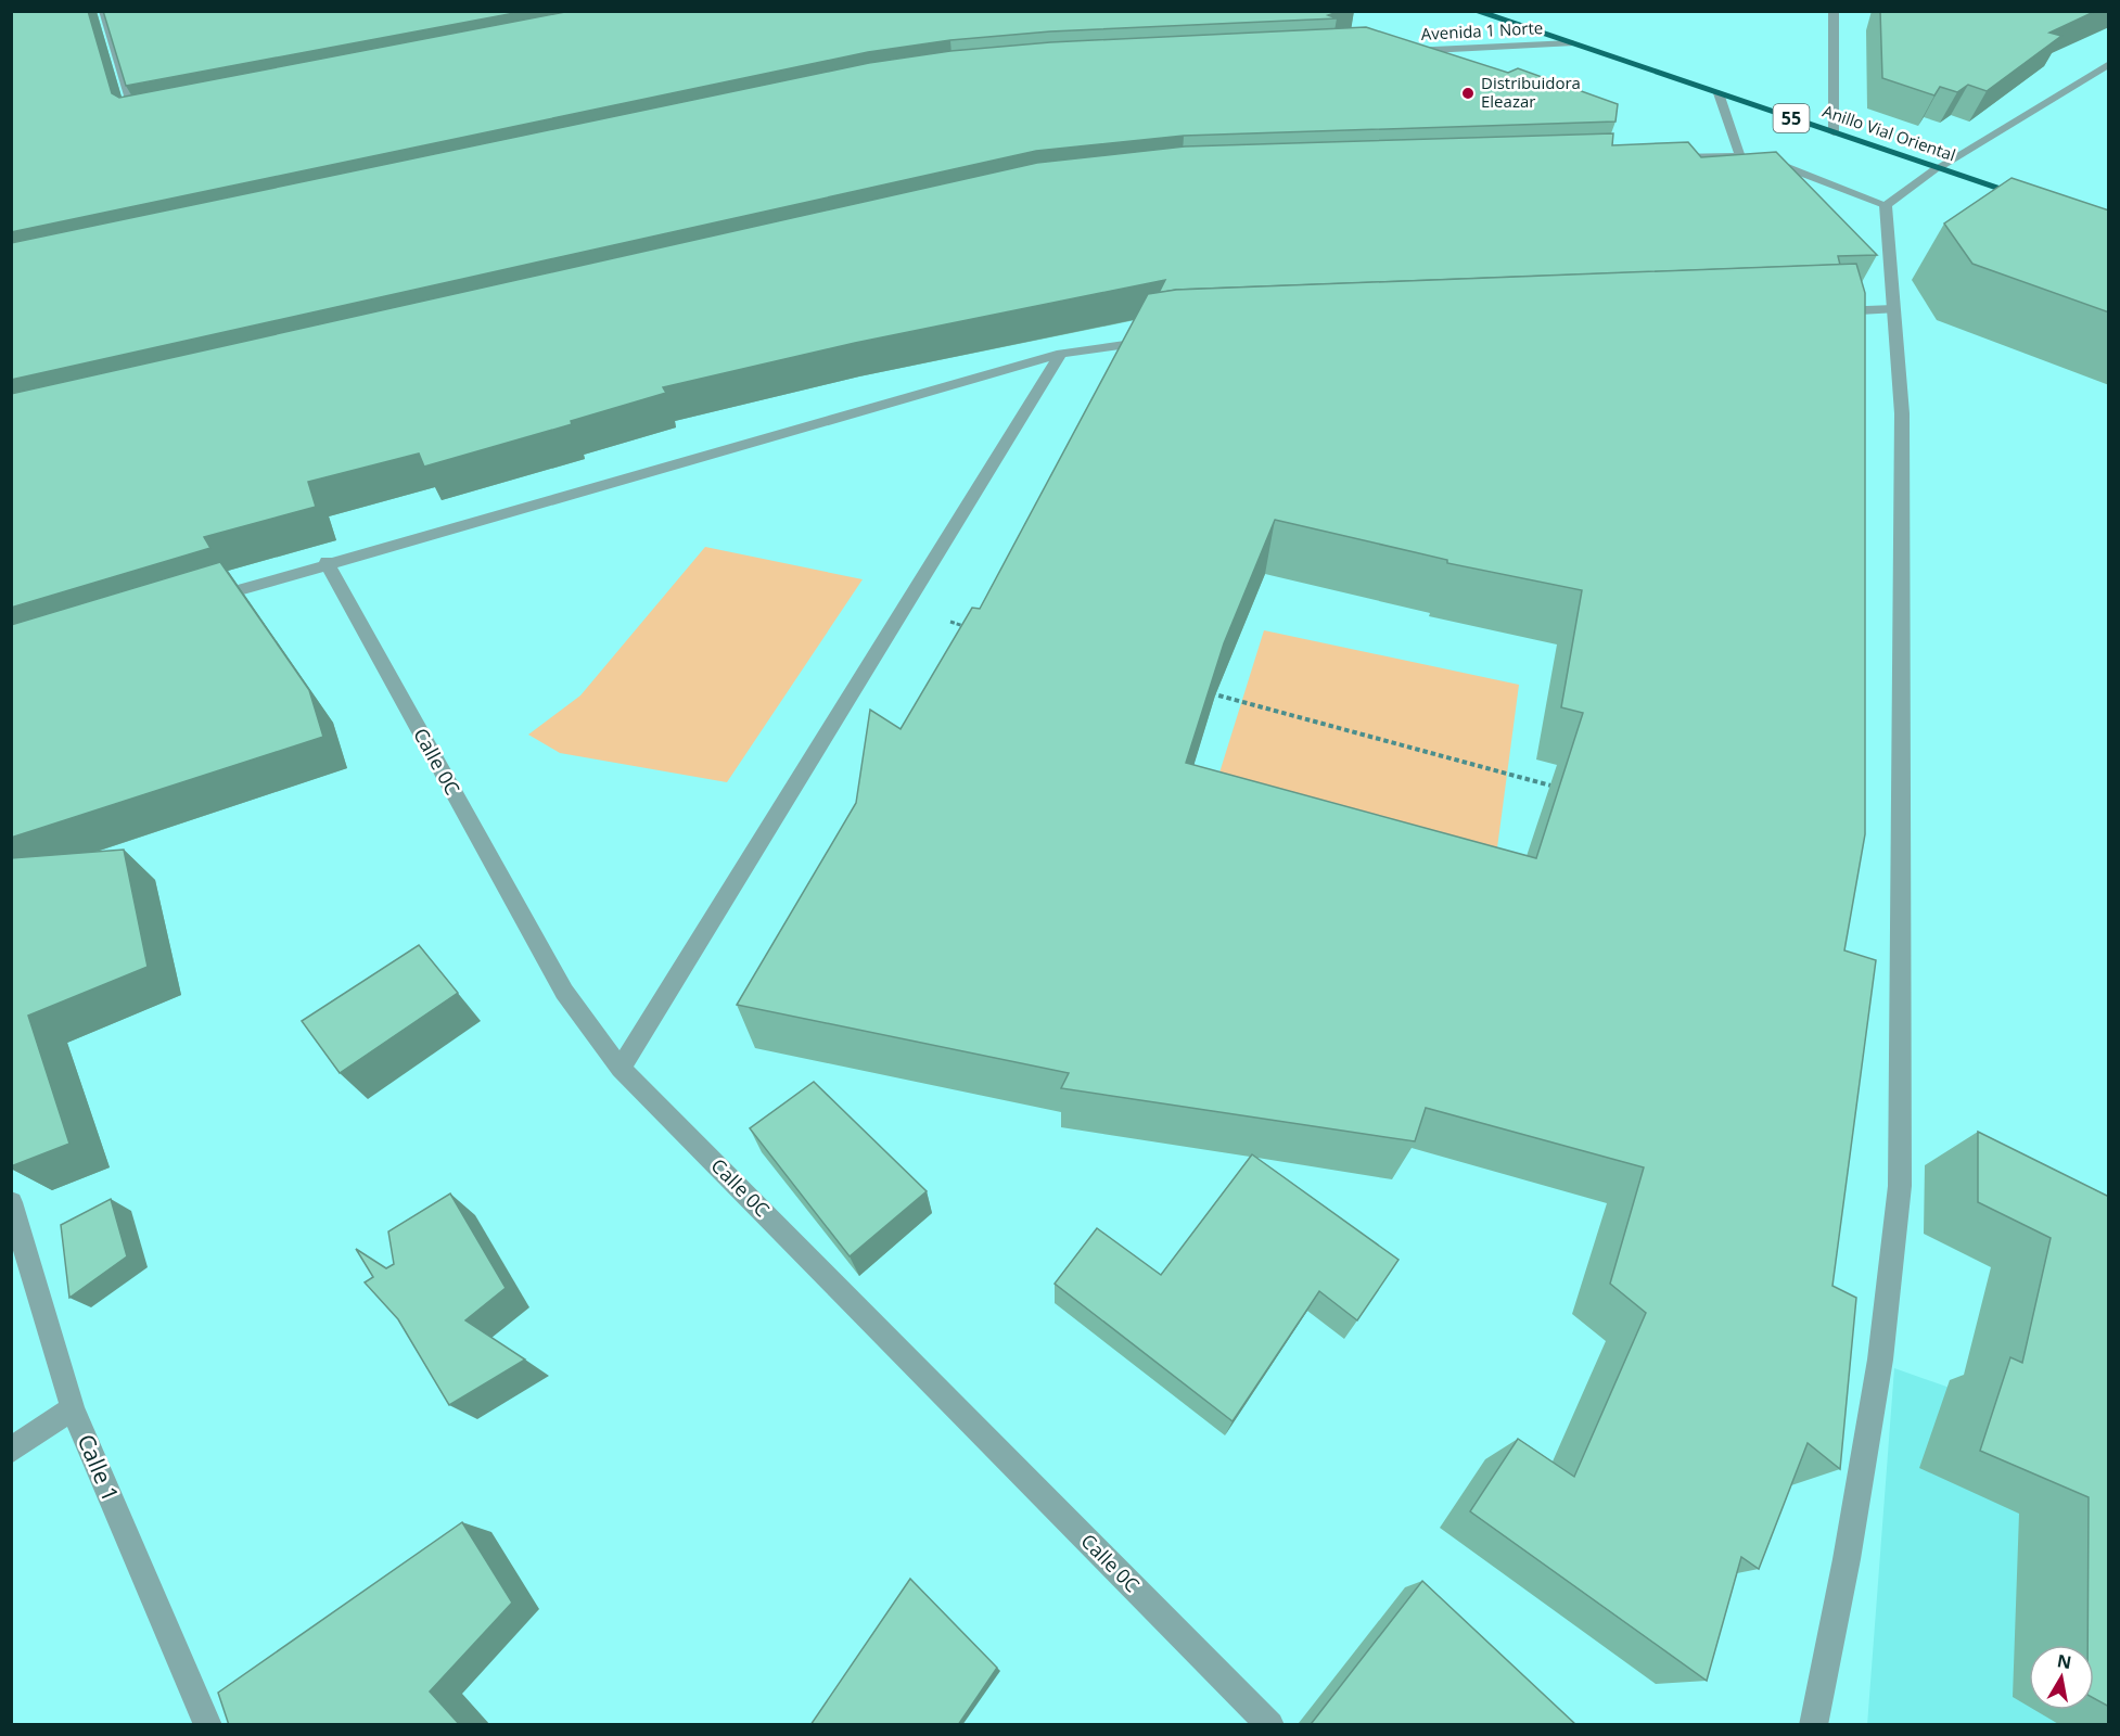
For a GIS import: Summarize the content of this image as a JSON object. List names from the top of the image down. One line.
{"streets":{"highway":["55","Anillo Vial Oriental"],"street":["Avenida 1 Norte","Calle 0C","Calle 1"]},"crossings":[["Avenida 1 Norte","Anillo Vial Oriental"]],"places":["Distribuidora Eleazar"],"north":"top"}
